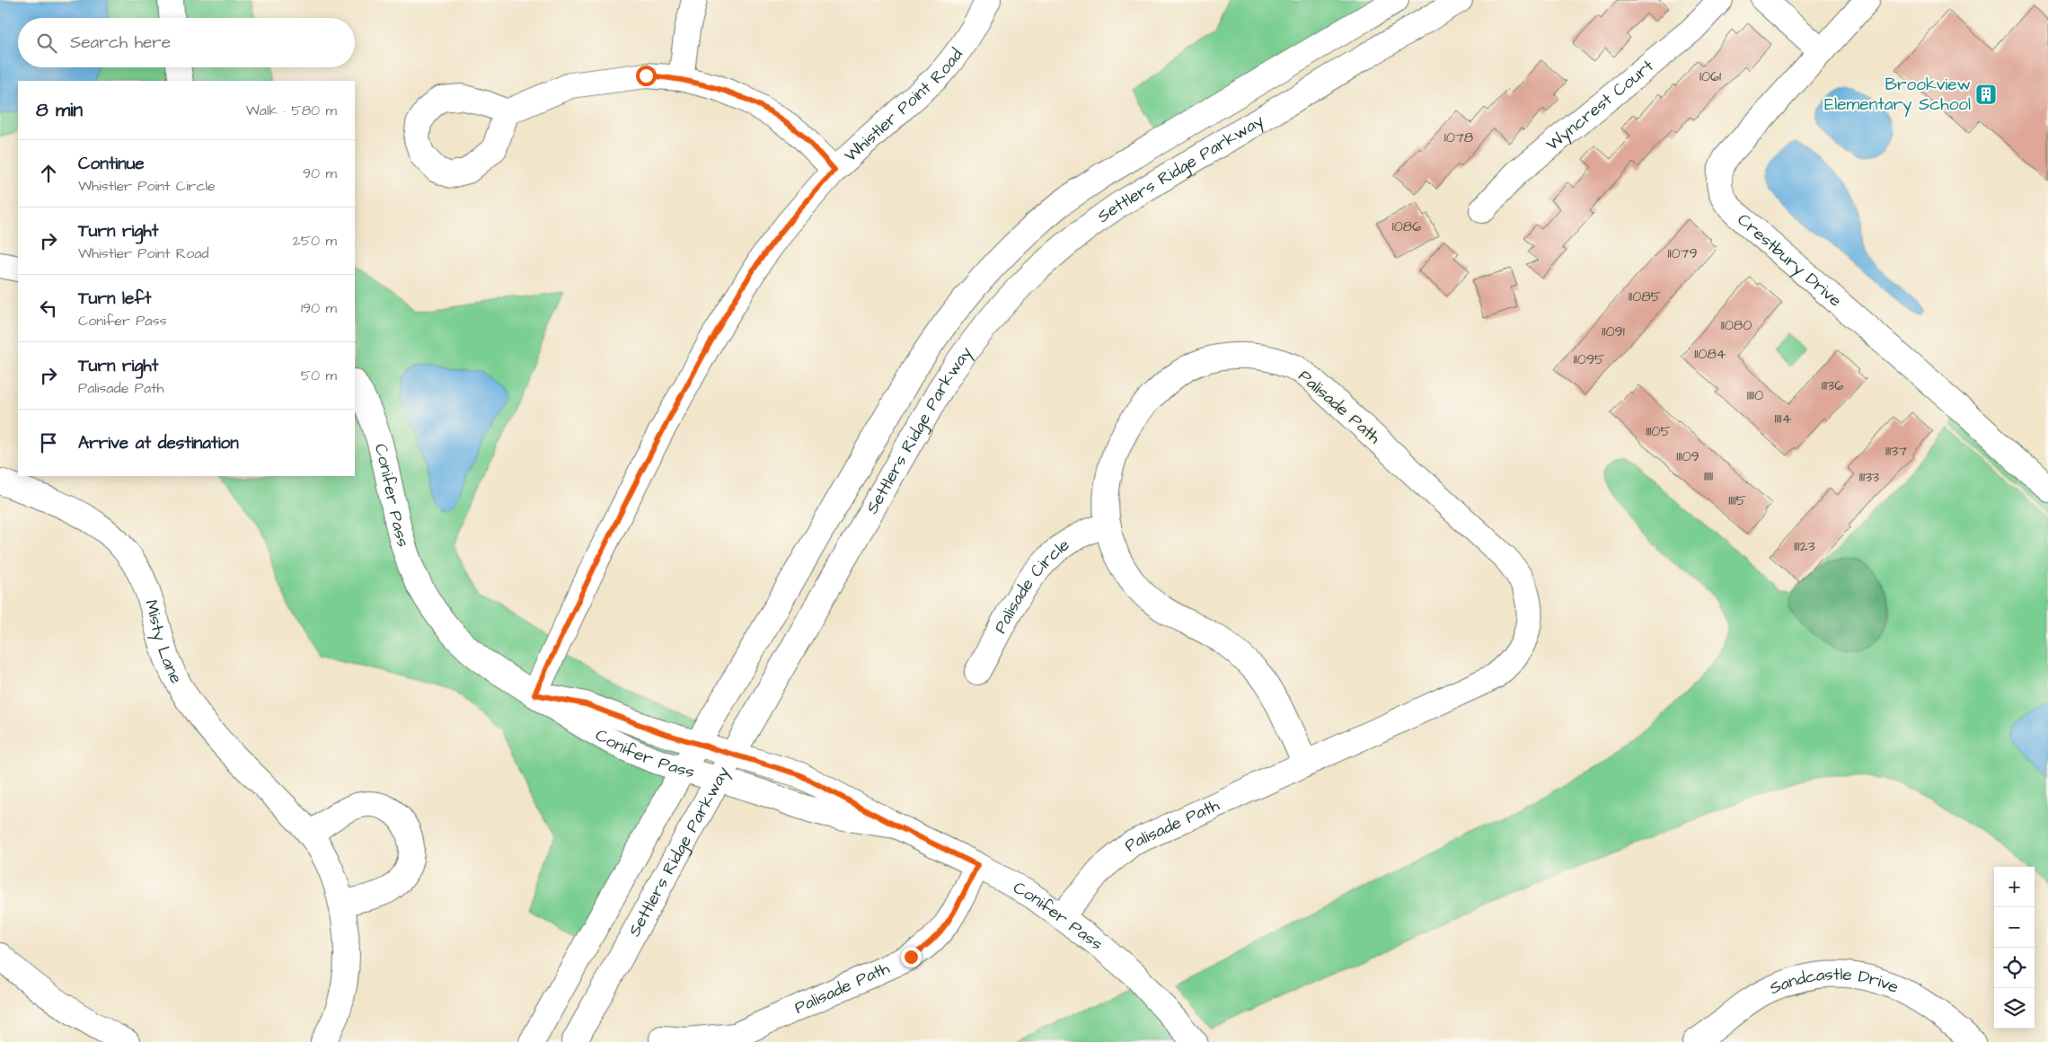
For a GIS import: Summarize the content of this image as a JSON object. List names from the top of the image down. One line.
{"streets":{"street":["Whistler Point Road","Wyncrest Court","Settlers Ridge Parkway","Crestbury Drive","Palisade Path","Conifer Pass","Palisade Circle","Misty Lane","Sandcastle Drive"]},"crossings":[["Whistler Point Road","Conifer Pass"],["Settlers Ridge Parkway","Conifer Pass"],["Palisade Path","Conifer Pass"],["Palisade Path","Palisade Circle"]],"places":{"building":["Brookview Elementary School"]},"house_numbers":["1061","1078","1086","11079","11085","11080","11091","11084","11095","11136","11110","11114","11105","11137","11109","11111","11133","11115","11123"],"page":{"search":"Search here","heading":["8 min","Walk · 580 m"],"list":[["Continue","Whistler Point Circle","90 m"],["Turn right","Whistler Point Road","250 m"],["Turn left","Conifer Pass","190 m"],["Turn right","Palisade Path","50 m"],"Arrive at destination"],"map_buttons":["+","−"]}}
